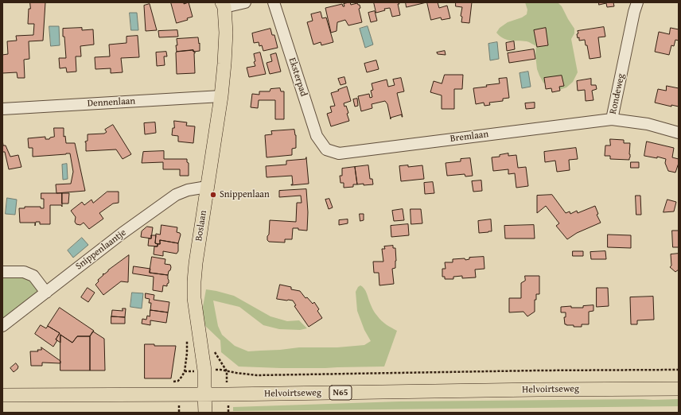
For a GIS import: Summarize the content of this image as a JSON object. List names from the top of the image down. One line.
{"streets":{"main road":["Boslaan","Helvoirtseweg","N65"],"street":["Eksterpad","Rondeweg","Dennenlaan","Bremlaan","Snippenlaantje"]},"crossings":[["Eksterpad","Bremlaan"],["Rondeweg","Bremlaan"],["Dennenlaan","Boslaan"],["Boslaan","Snippenlaantje"],["Boslaan","Helvoirtseweg"]],"places":["Snippenlaan"]}
